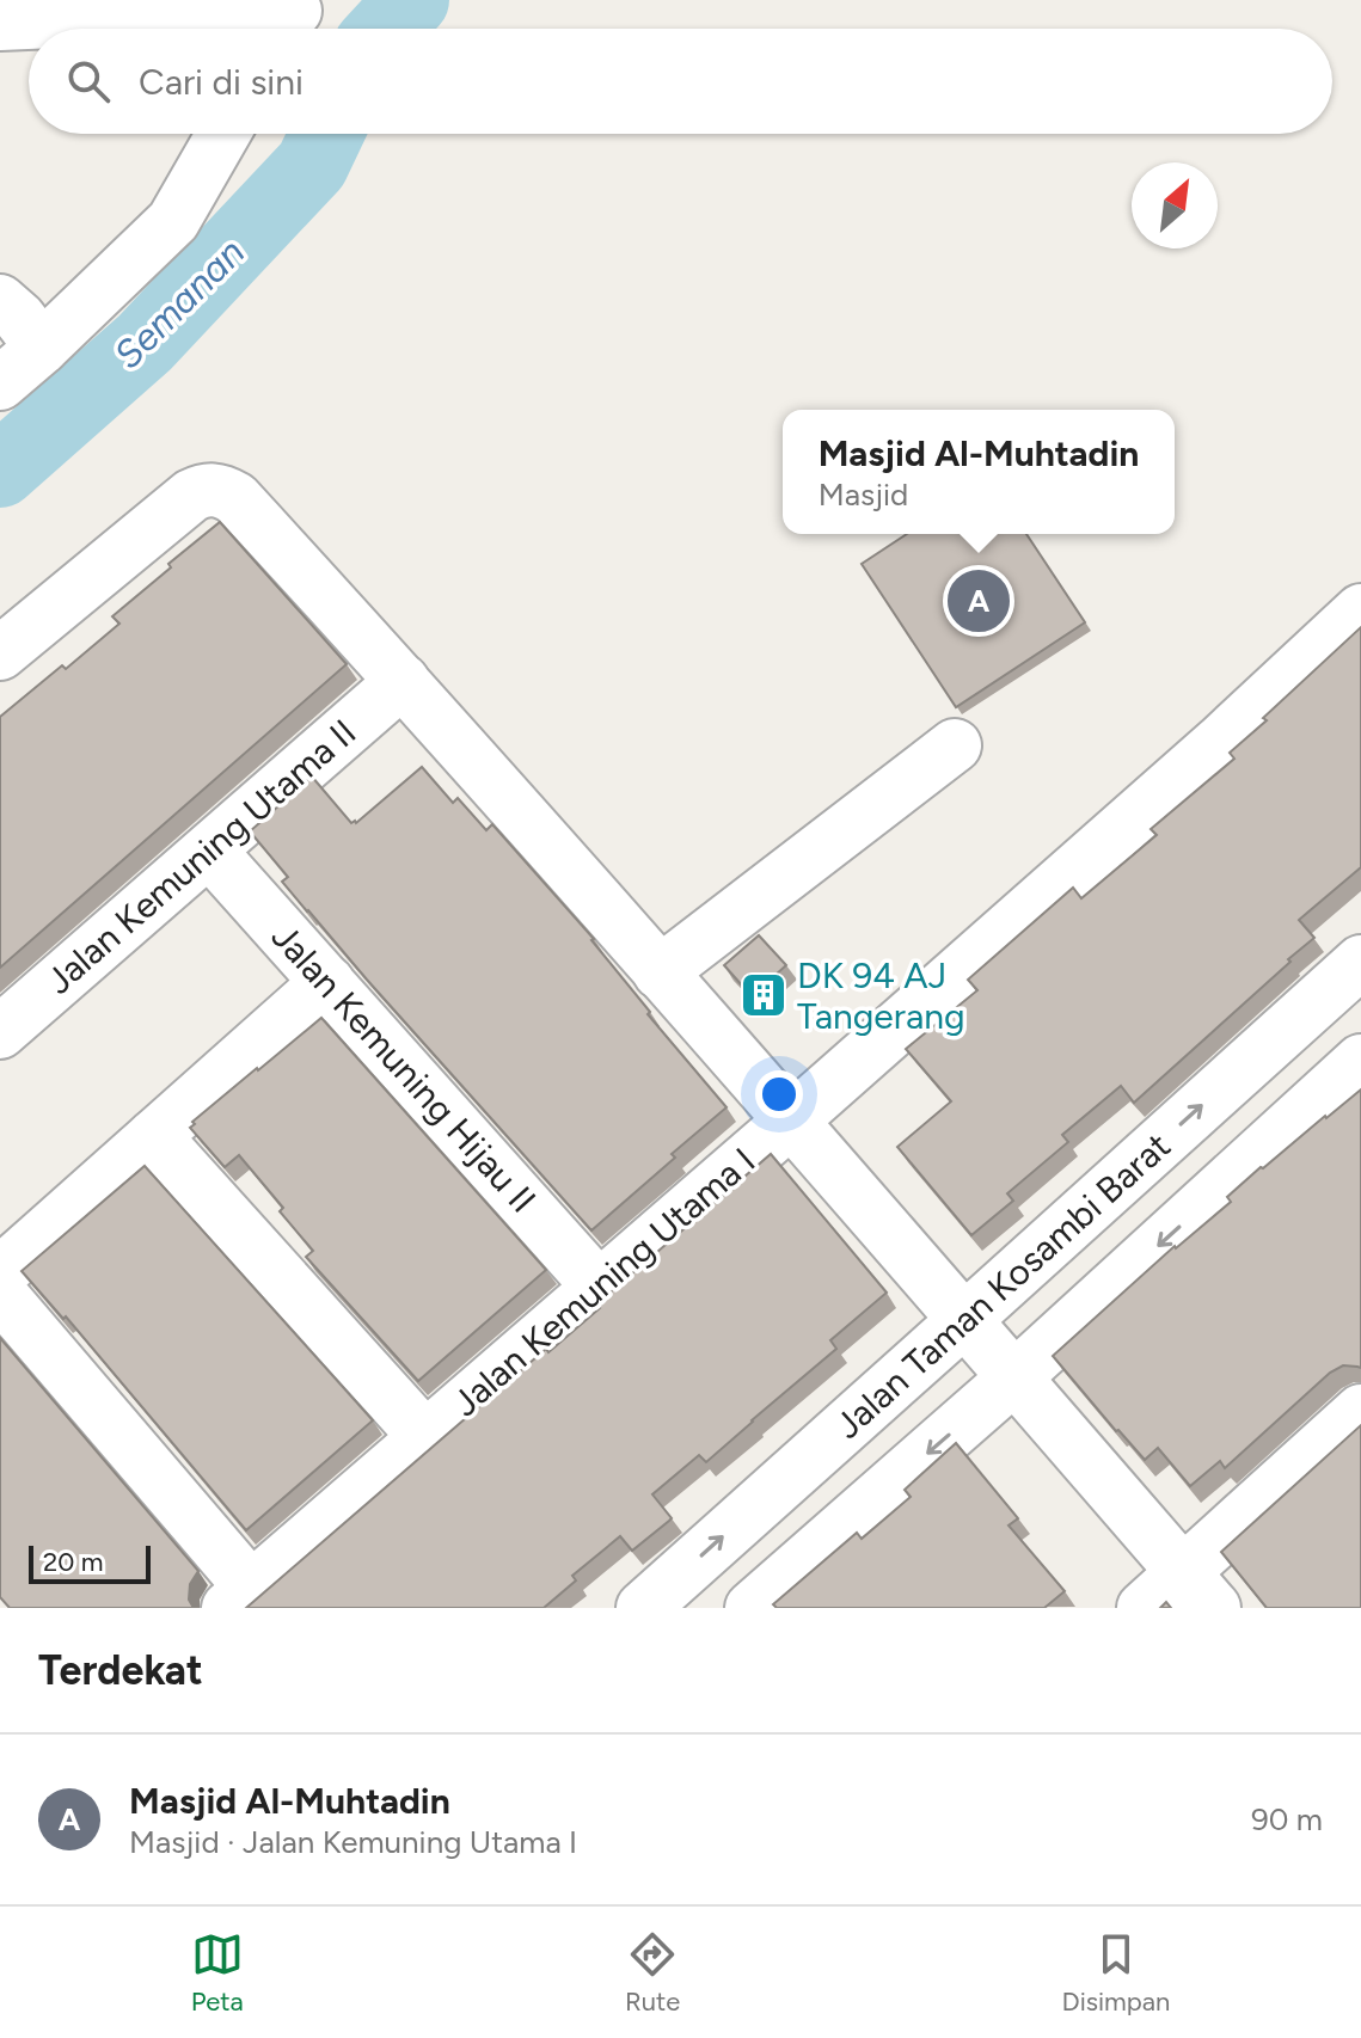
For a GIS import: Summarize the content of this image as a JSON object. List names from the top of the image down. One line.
{"streets":{"street":["Jalan Kemuning Utama II","Jalan Kemuning Hijau II","Jalan Kemuning Utama I","Jalan Taman Kosambi Barat"]},"crossings":[["Jalan Kemuning Utama II","Jalan Kemuning Hijau II"],["Jalan Kemuning Hijau II","Jalan Kemuning Utama I"]],"water":["Semanan"],"places":{"building":["DK 94 AJ Tangerang"]},"scale_bar":"20 m","north":"top right","page":{"search":"Cari di sini","popup":["Masjid Al-Muhtadin","Masjid"],"pins":"A","scale":"20 m","heading":"Terdekat","list":[{"mark":"A","name":"Masjid Al-Muhtadin","note":"Masjid · Jalan Kemuning Utama I","value":"90 m"}],"nav":["Peta","Rute","Disimpan"]}}
